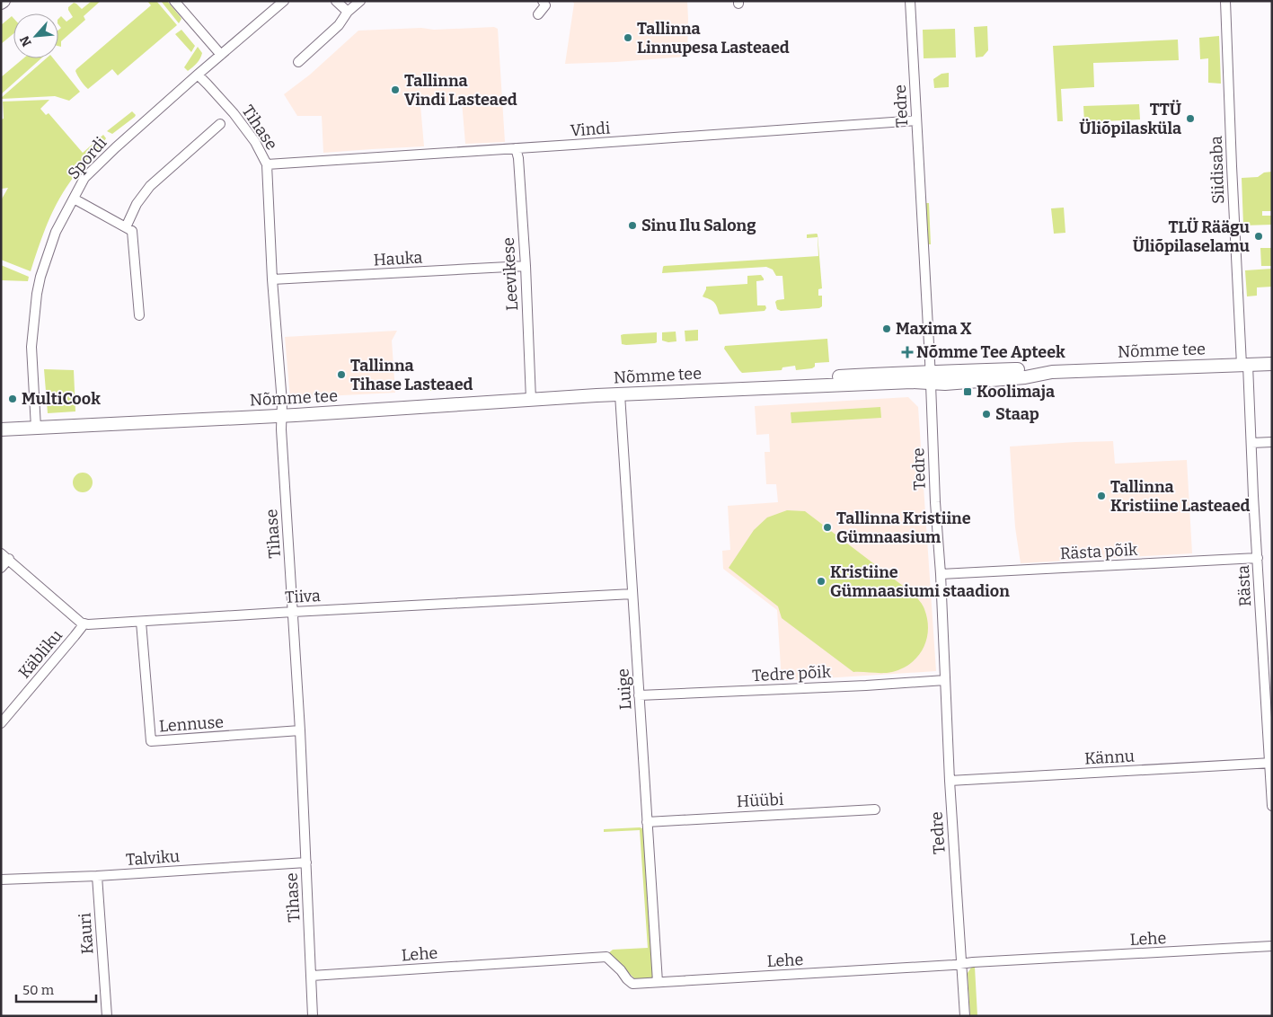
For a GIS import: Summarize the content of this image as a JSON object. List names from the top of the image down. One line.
{"streets":{"street":["Tedre","Tihase","Vindi","Spordi","Siidisaba","Hauka","Leevikese","Nõmme tee","Rästa põik","Rästa","Tiiva","Käbliku","Tedre põik","Luige","Lennuse","Kännu","Hüübi","Talviku","Kauri","Lehe"]},"crossings":[["Tedre","Vindi"],["Tedre","Nõmme tee"],["Tedre","Rästa põik"],["Tedre","Tedre põik"],["Tedre","Kännu"],["Tedre","Lehe"],["Tihase","Vindi"],["Tihase","Spordi"],["Tihase","Hauka"],["Tihase","Nõmme tee"],["Tihase","Tiiva"],["Tihase","Lennuse"],["Tihase","Talviku"],["Tihase","Lehe"],["Vindi","Leevikese"],["Spordi","Nõmme tee"],["Siidisaba","Nõmme tee"],["Siidisaba","Rästa"],["Hauka","Leevikese"],["Leevikese","Nõmme tee"],["Nõmme tee","Rästa"],["Nõmme tee","Luige"],["Rästa põik","Rästa"],["Rästa","Kännu"],["Tiiva","Käbliku"],["Tiiva","Luige"],["Tiiva","Lennuse"],["Tedre põik","Luige"],["Luige","Hüübi"],["Luige","Lehe"],["Talviku","Kauri"]],"places":{"other":["Tallinna Linnupesa Lasteaed","Tallinna Vindi Lasteaed","TTÜ Üliõpilasküla","Sinu Ilu Salong","TLÜ Räägu Üliõpilaselamu","Maxima X","Tallinna Tihase Lasteaed","MultiCook","Staap","Tallinna Kristiine Lasteaed","Tallinna Kristiine Gümnaasium","Kristiine Gümnaasiumi staadion"],"health":["Nõmme Tee Apteek"],"transit":["Koolimaja"]},"scale_bar":"50 m","north":"bottom left"}
